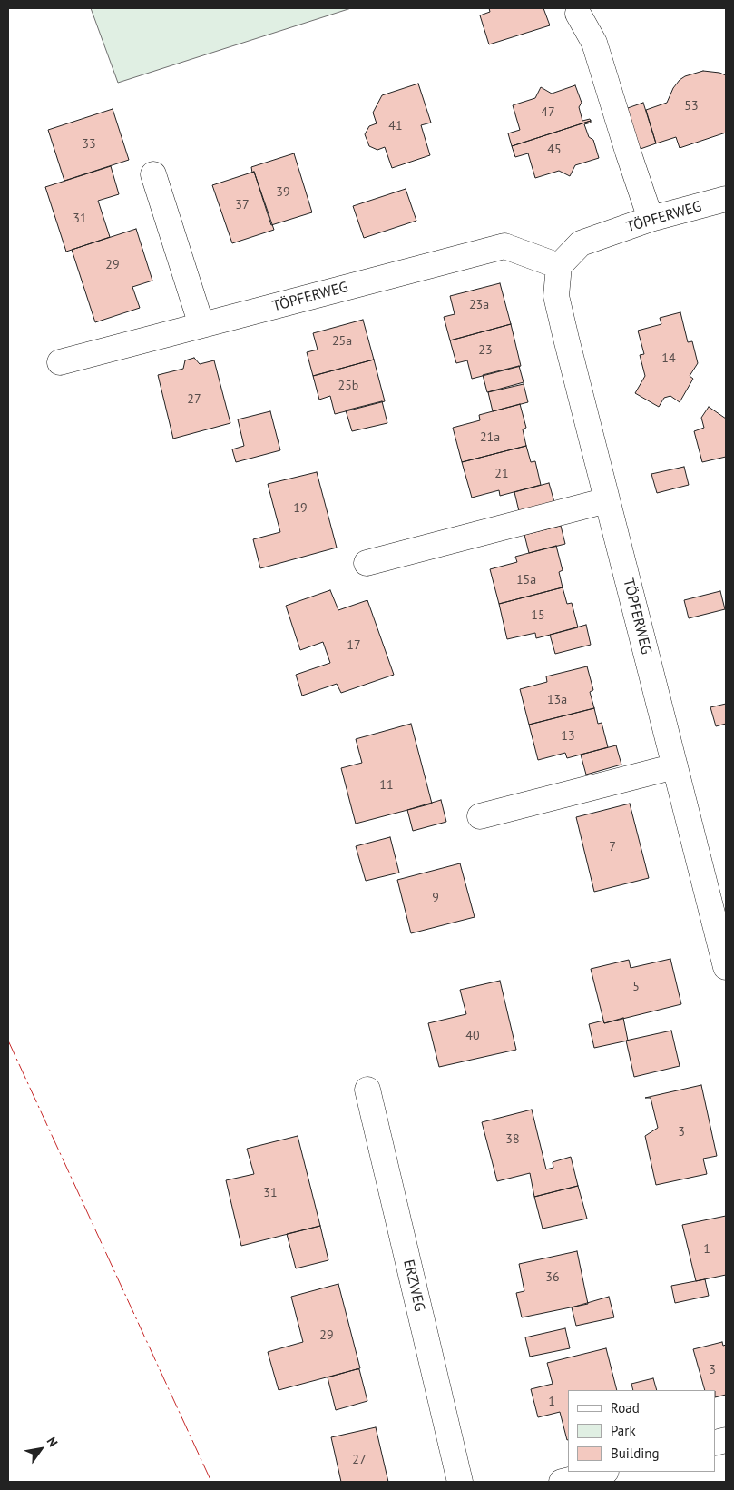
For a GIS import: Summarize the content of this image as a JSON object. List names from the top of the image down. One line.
{"streets":{"street":["TÖPFERWEG","ERZWEG"]},"house_numbers":["53","47","41","33","45","39","37","31","29","23a","25a","23","14","25b","27","21a","21","19","15a","15","17","13a","13","11","7","9","5","40","3","38","31","1","36","29","3","1","27"],"legend":["Road","Park","Building"],"north":"top right"}
